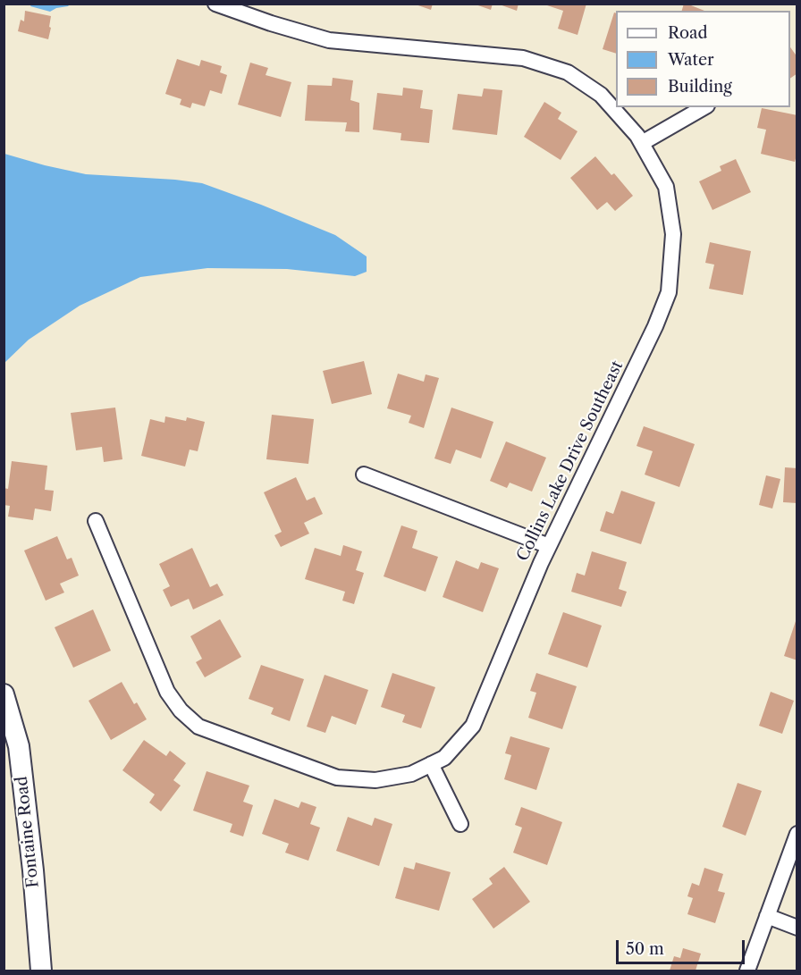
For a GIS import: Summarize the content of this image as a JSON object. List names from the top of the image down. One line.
{"streets":{"main road":["Fontaine Road"],"street":["Collins Lake Drive Southeast"]},"legend":["Road","Water","Building"],"scale_bar":"50 m"}
